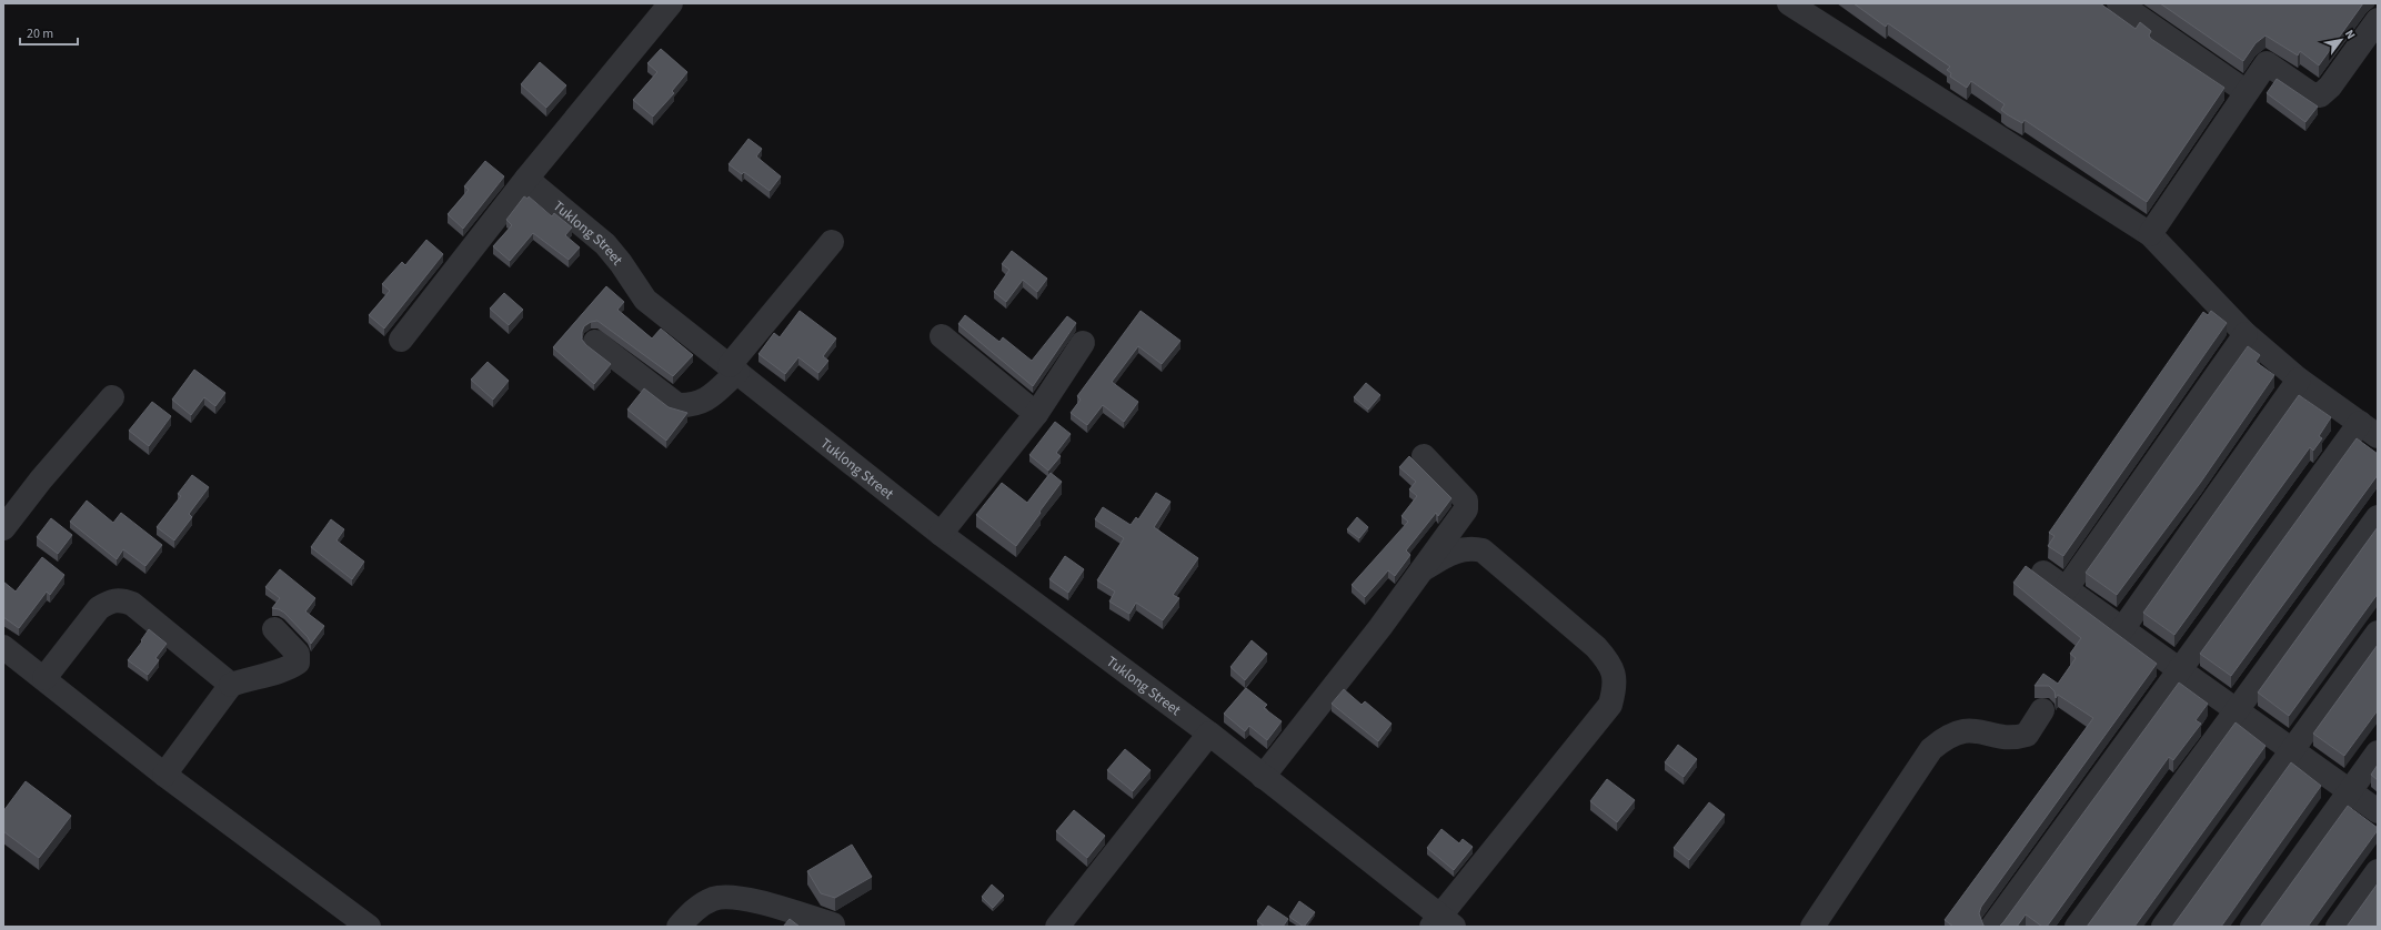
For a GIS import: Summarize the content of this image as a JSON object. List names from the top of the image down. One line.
{"streets":{"street":["Tuklong Street"]},"scale_bar":"20 m","north":"top right"}
